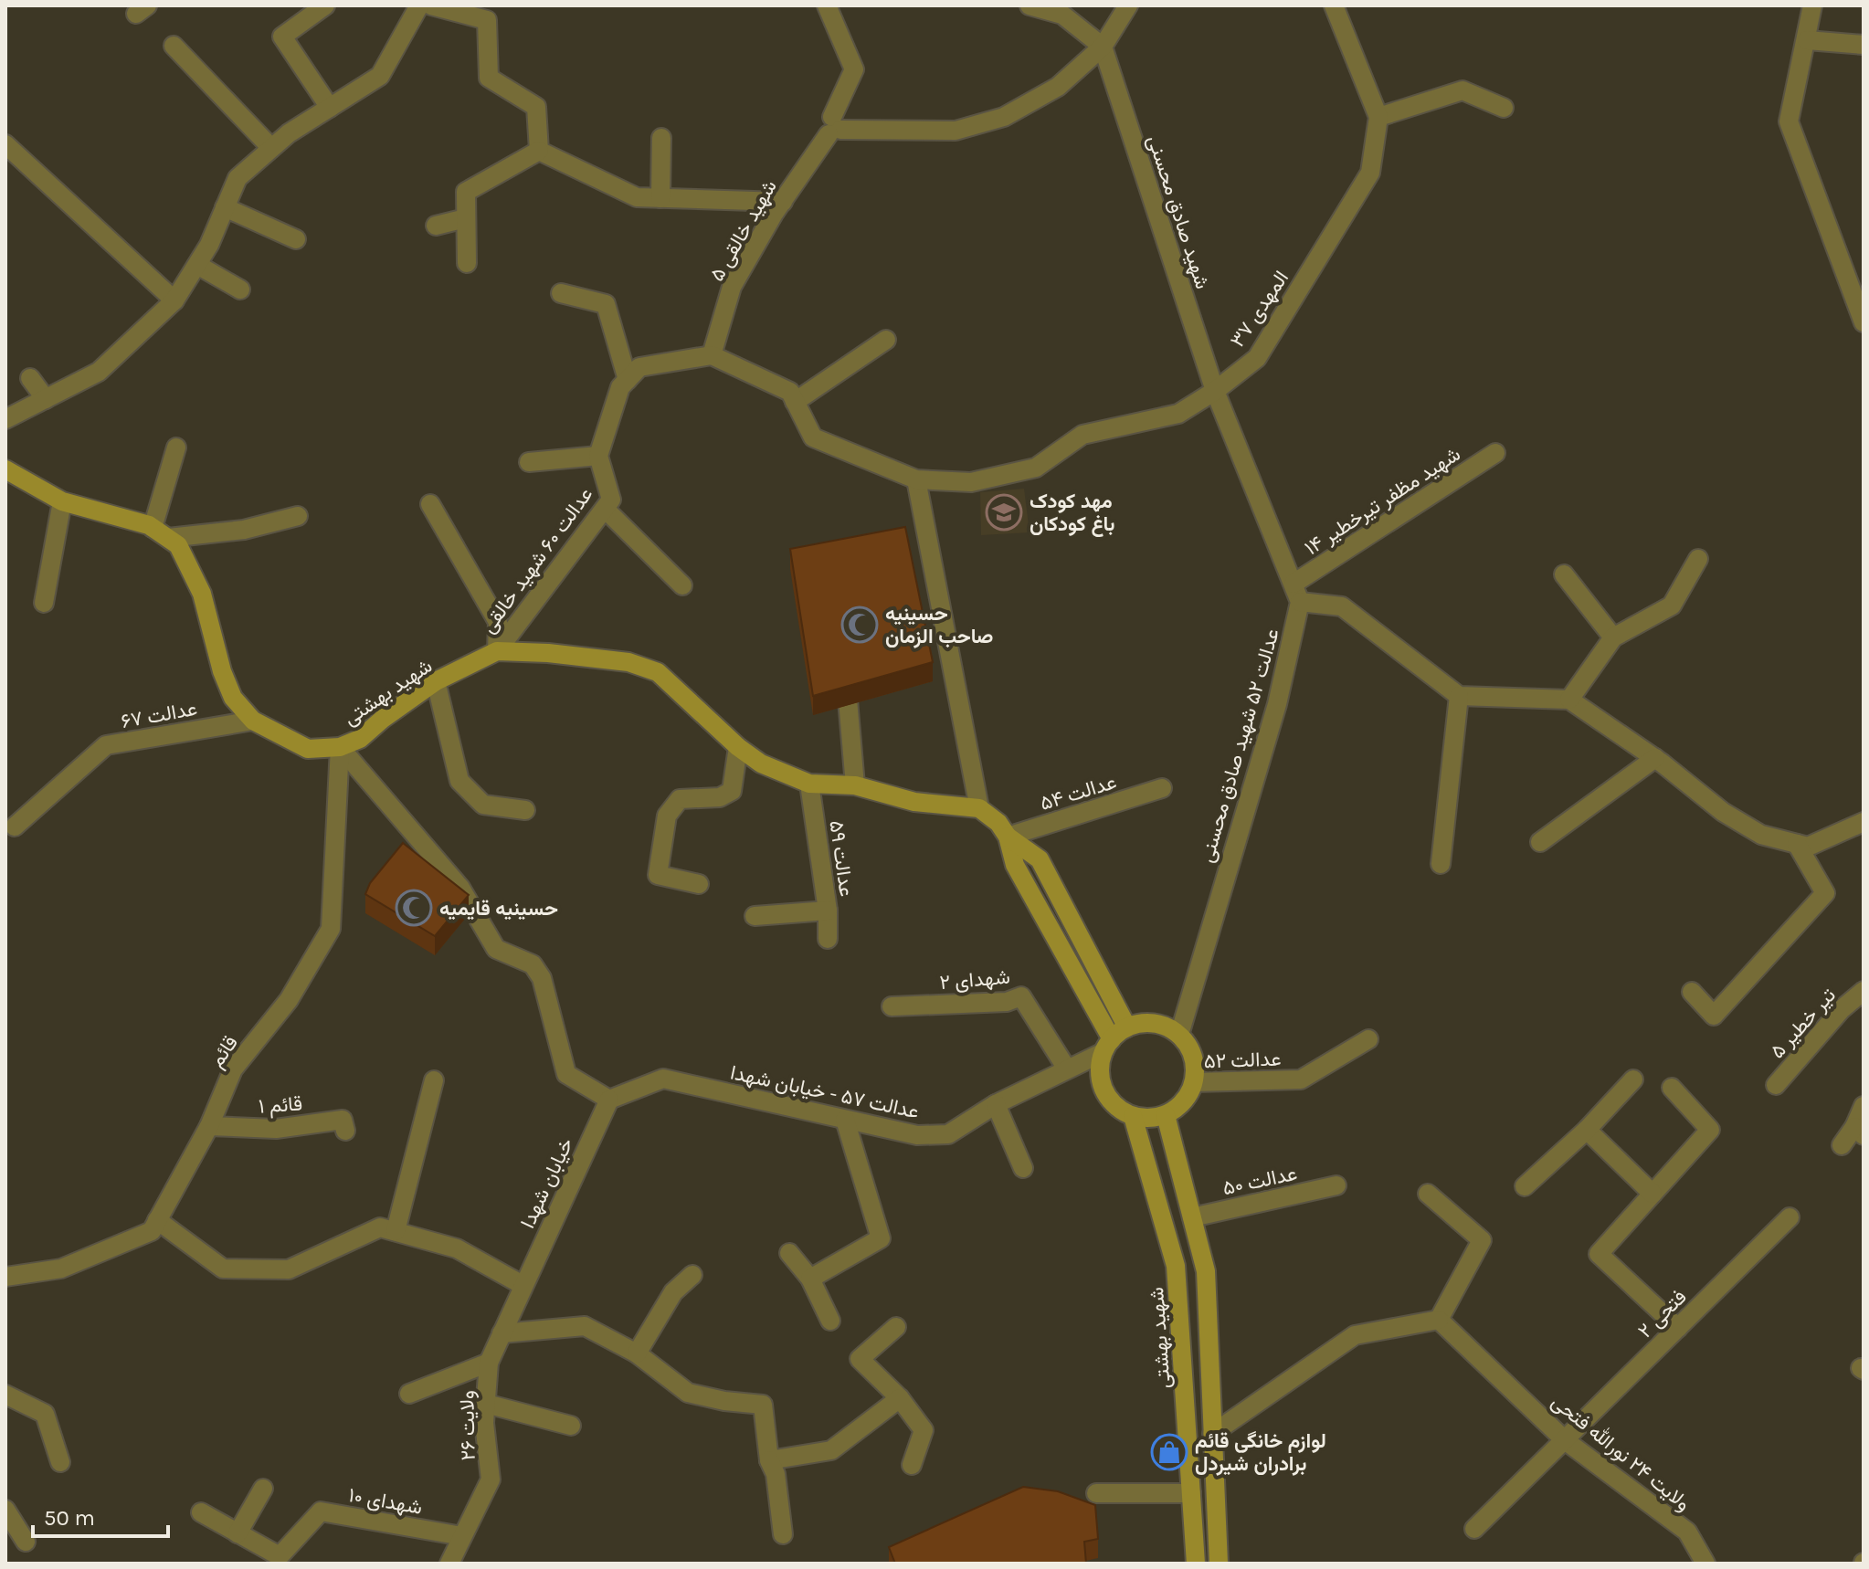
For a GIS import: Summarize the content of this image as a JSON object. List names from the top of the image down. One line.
{"streets":{"main road":["شهید بهشتی"],"street":["شهید صادق محسنی","شهید خالقی ۵","المهدی ۳۷","شهید مظفر تیرخطیر ۱۴","عدالت ۶۰ شهید خالقی","عدالت ۶۷","عدالت ۵۲ شهید صادق محسنی","عدالت ۵۴","عدالت ۵۹","شهدای ۲","تیر خطیر ۵","قائم","عدالت ۵۲","عدالت ۵۷ - خیابان شهدا","قائم ۱","عدالت ۵۰","خیابان شهدا","فتحی ۲","ولایت ۲۶","ولایت ۲۴ نورالله فتحی","شهدای ۱۰"]},"crossings":[["شهید صادق محسنی","المهدی ۳۷"],["شهید مظفر تیرخطیر ۱۴","عدالت ۵۲ شهید صادق محسنی"],["عدالت ۶۰ شهید خالقی","شهید بهشتی"],["شهید بهشتی","عدالت ۶۷"],["شهید بهشتی","عدالت ۵۲ شهید صادق محسنی"],["شهید بهشتی","قائم"],["شهید بهشتی","عدالت ۵۲"],["شهید بهشتی","عدالت ۵۷ - خیابان شهدا"],["عدالت ۵۲ شهید صادق محسنی","عدالت ۵۲"],["عدالت ۵۲ شهید صادق محسنی","عدالت ۵۷ - خیابان شهدا"],["شهدای ۲","عدالت ۵۷ - خیابان شهدا"],["قائم","قائم ۱"],["عدالت ۵۲","عدالت ۵۷ - خیابان شهدا"],["عدالت ۵۷ - خیابان شهدا","خیابان شهدا"],["خیابان شهدا","ولایت ۲۶"],["فتحی ۲","ولایت ۲۴ نورالله فتحی"],["ولایت ۲۶","شهدای ۱۰"]],"places":{"school or university":["مهد کودک باغ کودکان"],"mosque":["حسینیه صاحب الزمان","حسینیه قایمیه"],"shop":["لوازم خانگی قائم برادران شیردل"]},"scale_bar":"50 m"}
